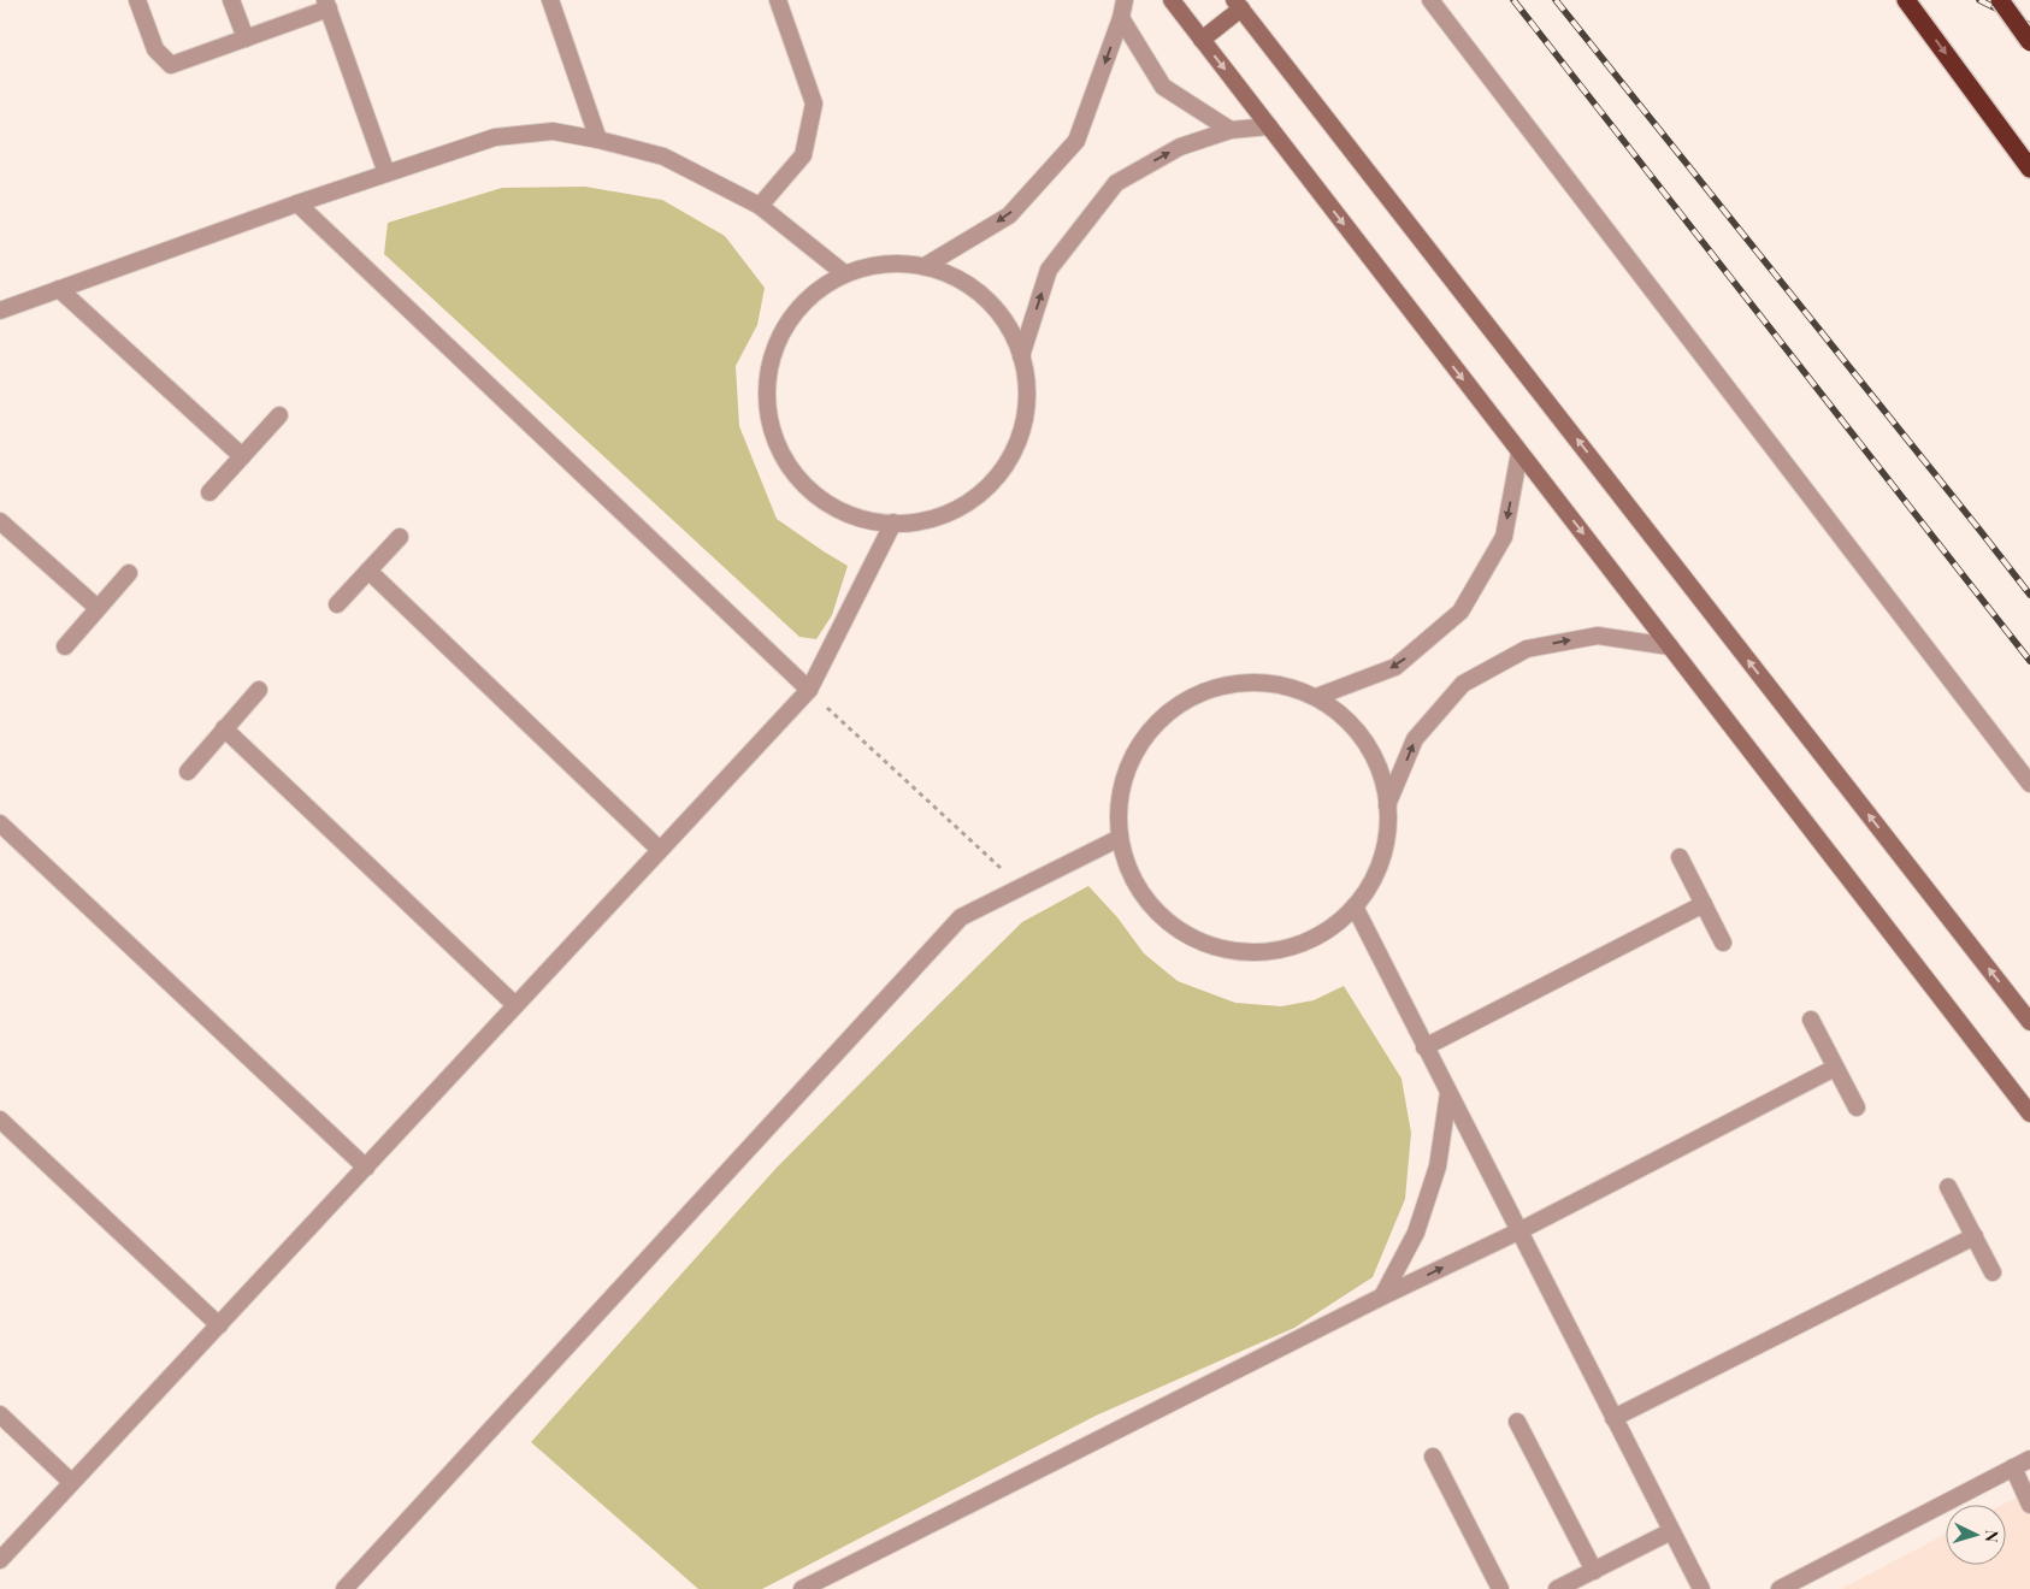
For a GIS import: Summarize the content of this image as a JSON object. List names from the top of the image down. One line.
{"north":"right"}
